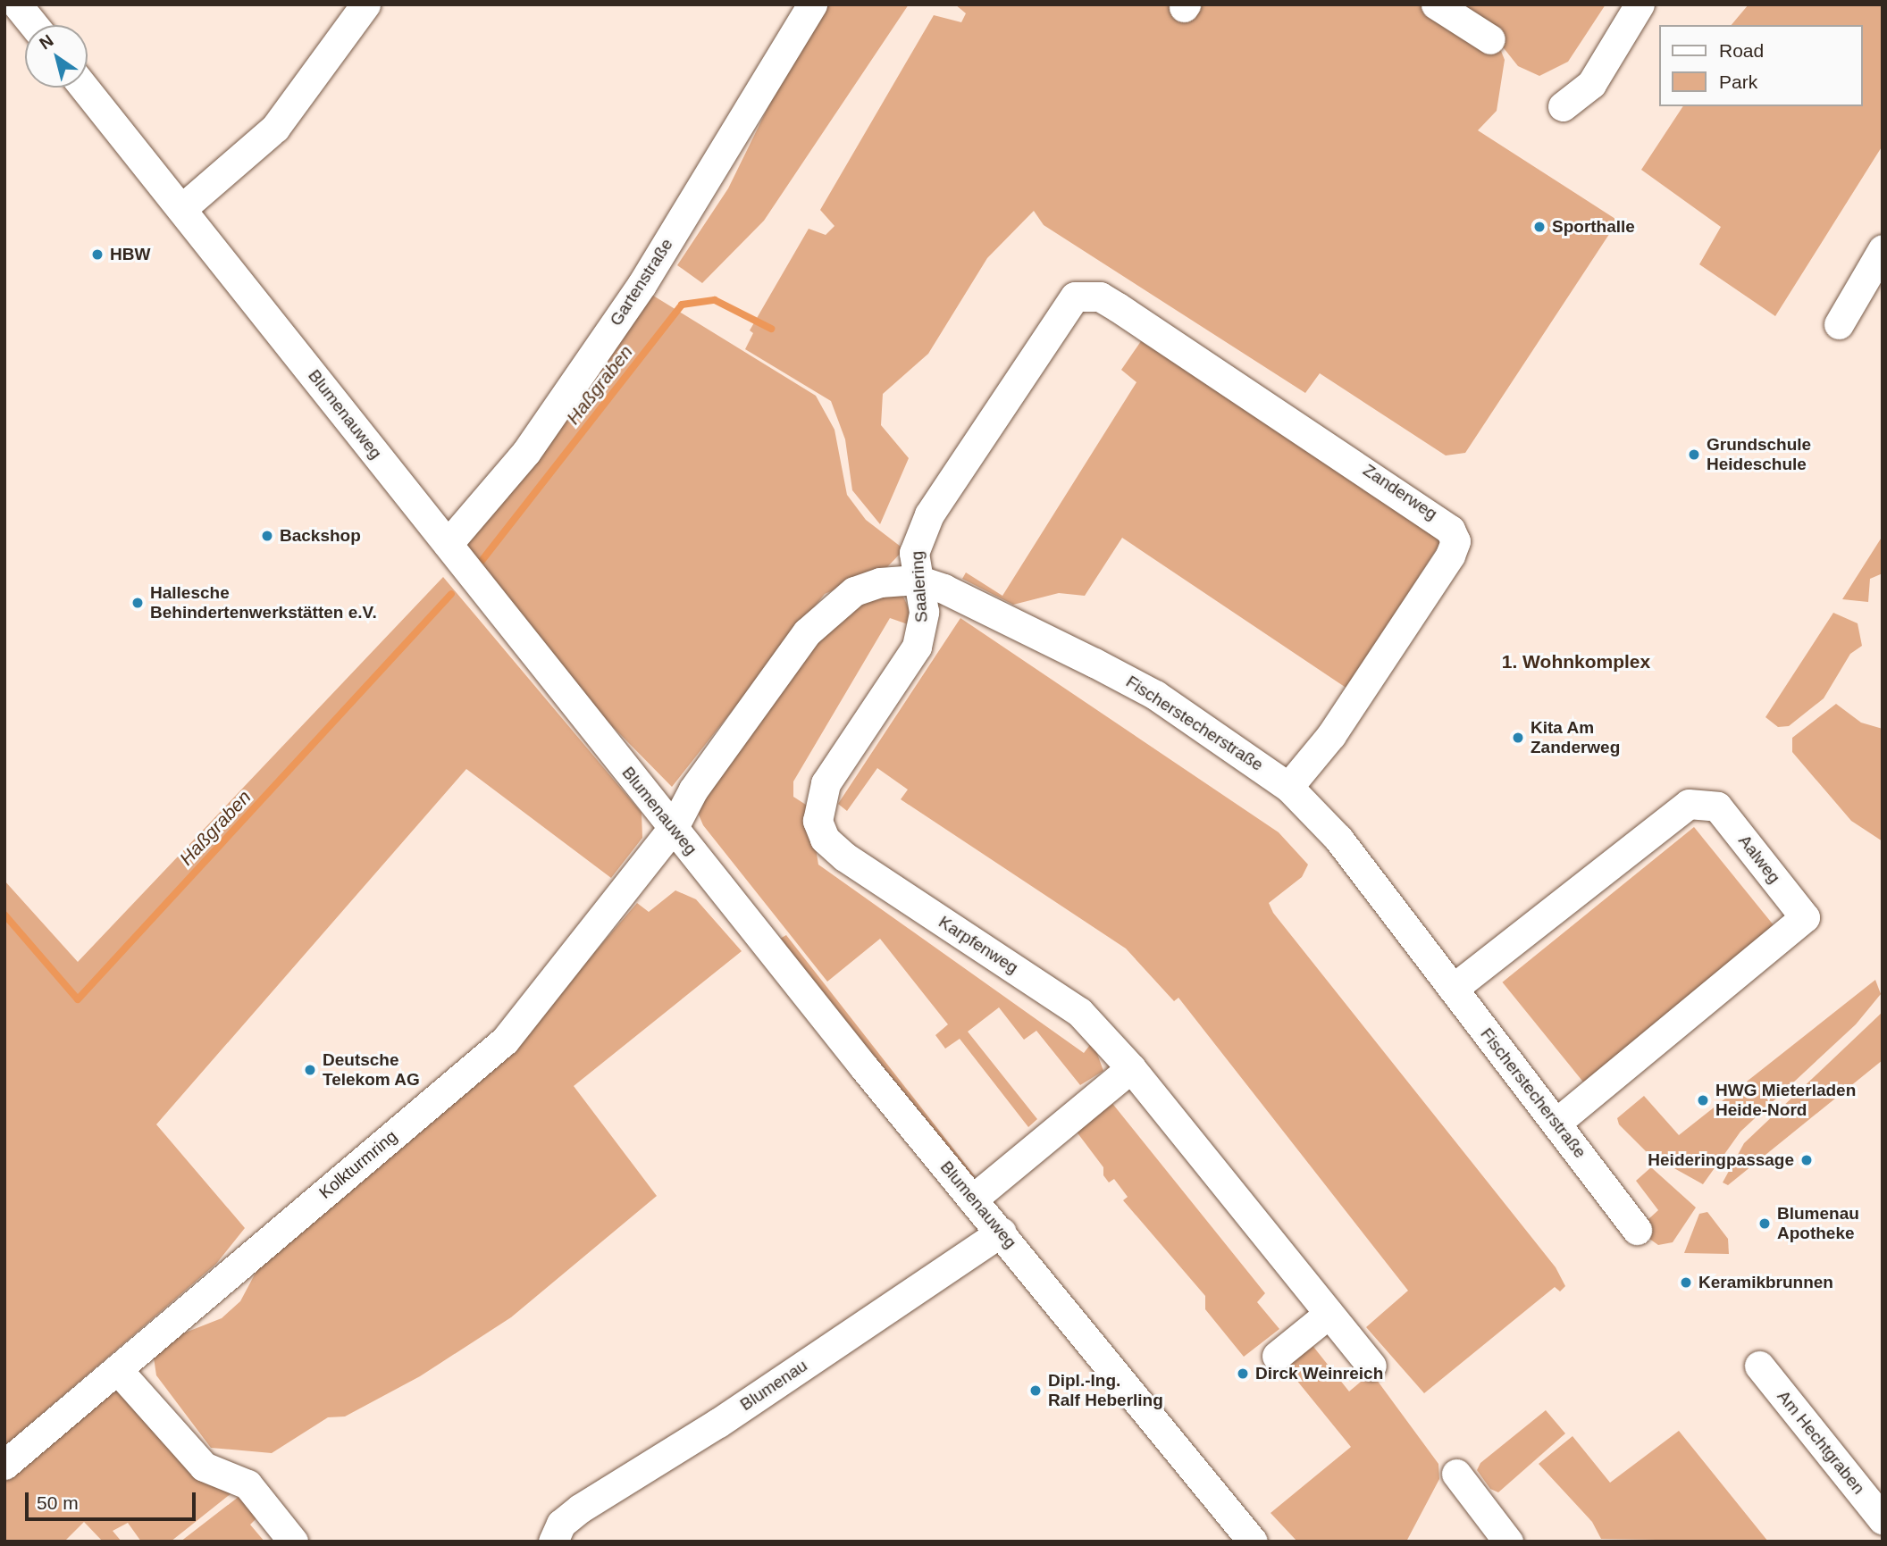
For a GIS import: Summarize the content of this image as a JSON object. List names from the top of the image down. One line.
{"streets":{"street":["Gartenstraße","Blumenauweg","Zanderweg","Saalering","Fischerstecherstraße","Aalweg","Karpfenweg","Kolkturmring","Blumenau","Am Hechtgraben"]},"crossings":[["Gartenstraße","Blumenauweg"],["Blumenauweg","Fischerstecherstraße"],["Blumenauweg","Kolkturmring"],["Blumenauweg","Blumenau"],["Zanderweg","Saalering"],["Zanderweg","Fischerstecherstraße"],["Saalering","Fischerstecherstraße"],["Saalering","Karpfenweg"],["Fischerstecherstraße","Aalweg"],["Fischerstecherstraße","Kolkturmring"]],"districts":["1. Wohnkomplex"],"water":["Haßgraben"],"places":["Sporthalle","HBW","Grundschule Heideschule","Backshop","Hallesche Behindertenwerkstätten e.V.","Kita Am Zanderweg","Deutsche Telekom AG","HWG Mieterladen Heide-Nord","Heideringpassage","Blumenau Apotheke","Keramikbrunnen","Dirck Weinreich","Dipl.-Ing. Ralf Heberling"],"legend":["Road","Park"],"scale_bar":"50 m","north":"top left"}
